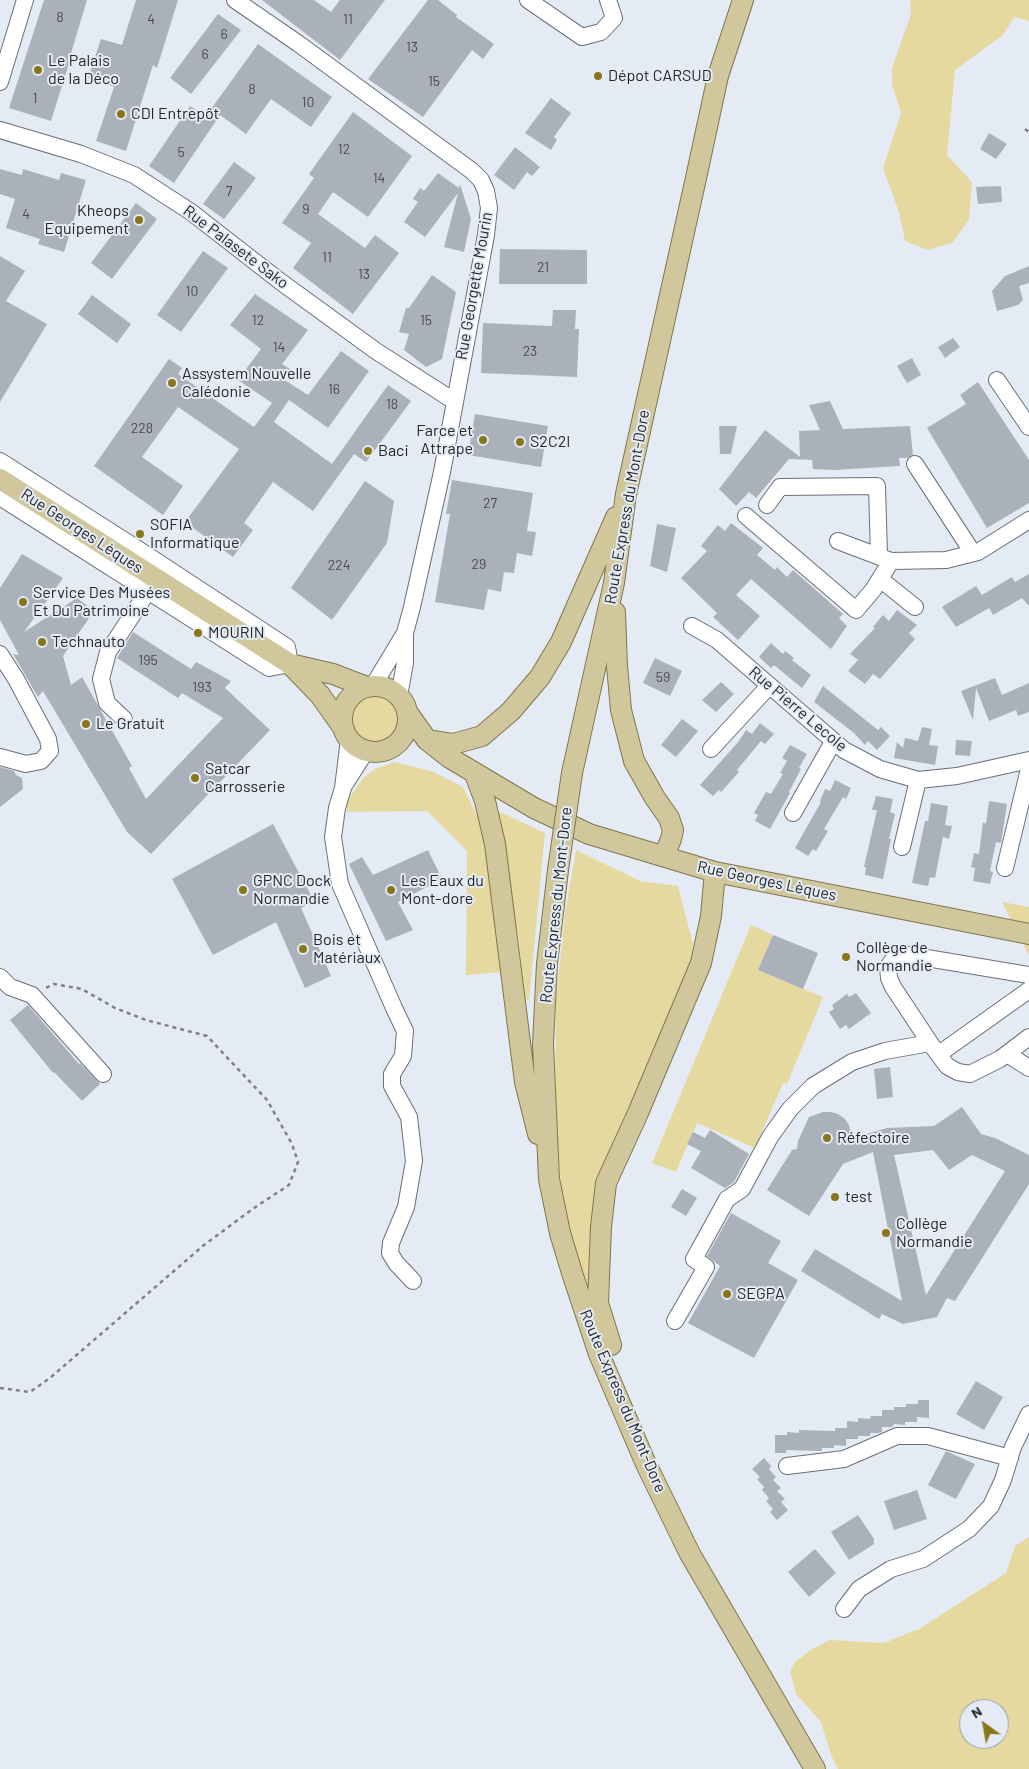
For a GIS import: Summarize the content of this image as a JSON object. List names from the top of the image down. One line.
{"streets":{"main road":["Route Express du Mont-Dore","Rue Georges Lèques"],"street":["Rue Palasete Sako","Rue Georgette Mourin","Rue Pierre Lecole"]},"crossings":[["Rue Palasete Sako","Rue Georgette Mourin"],["Rue Georgette Mourin","Rue Georges Lèques"]],"places":["Le Palais de la Déco","Dépot CARSUD","CDI Entrepôt","Kheops Equipement","Assystem Nouvelle Calédonie","Farce et Attrape","S2C2I","Baci","SOFIA Informatique","Service Des Musées Et Du Patrimoine","MOURIN","Technauto","Le Gratuit","Satcar Carrosserie","GPNC Dock Normandie","Les Eaux du Mont-dore","Bois et Matériaux","Collège de Normandie","Réfectoire","test","Collège Normandie","SEGPA"],"house_numbers":["8","4","11","6","13","6","15","8","1","10","12","5","14","7","9","4","11","21","13","10","12","15","14","23","16","18","228","27","29","224","195","59","193"],"north":"top left"}
